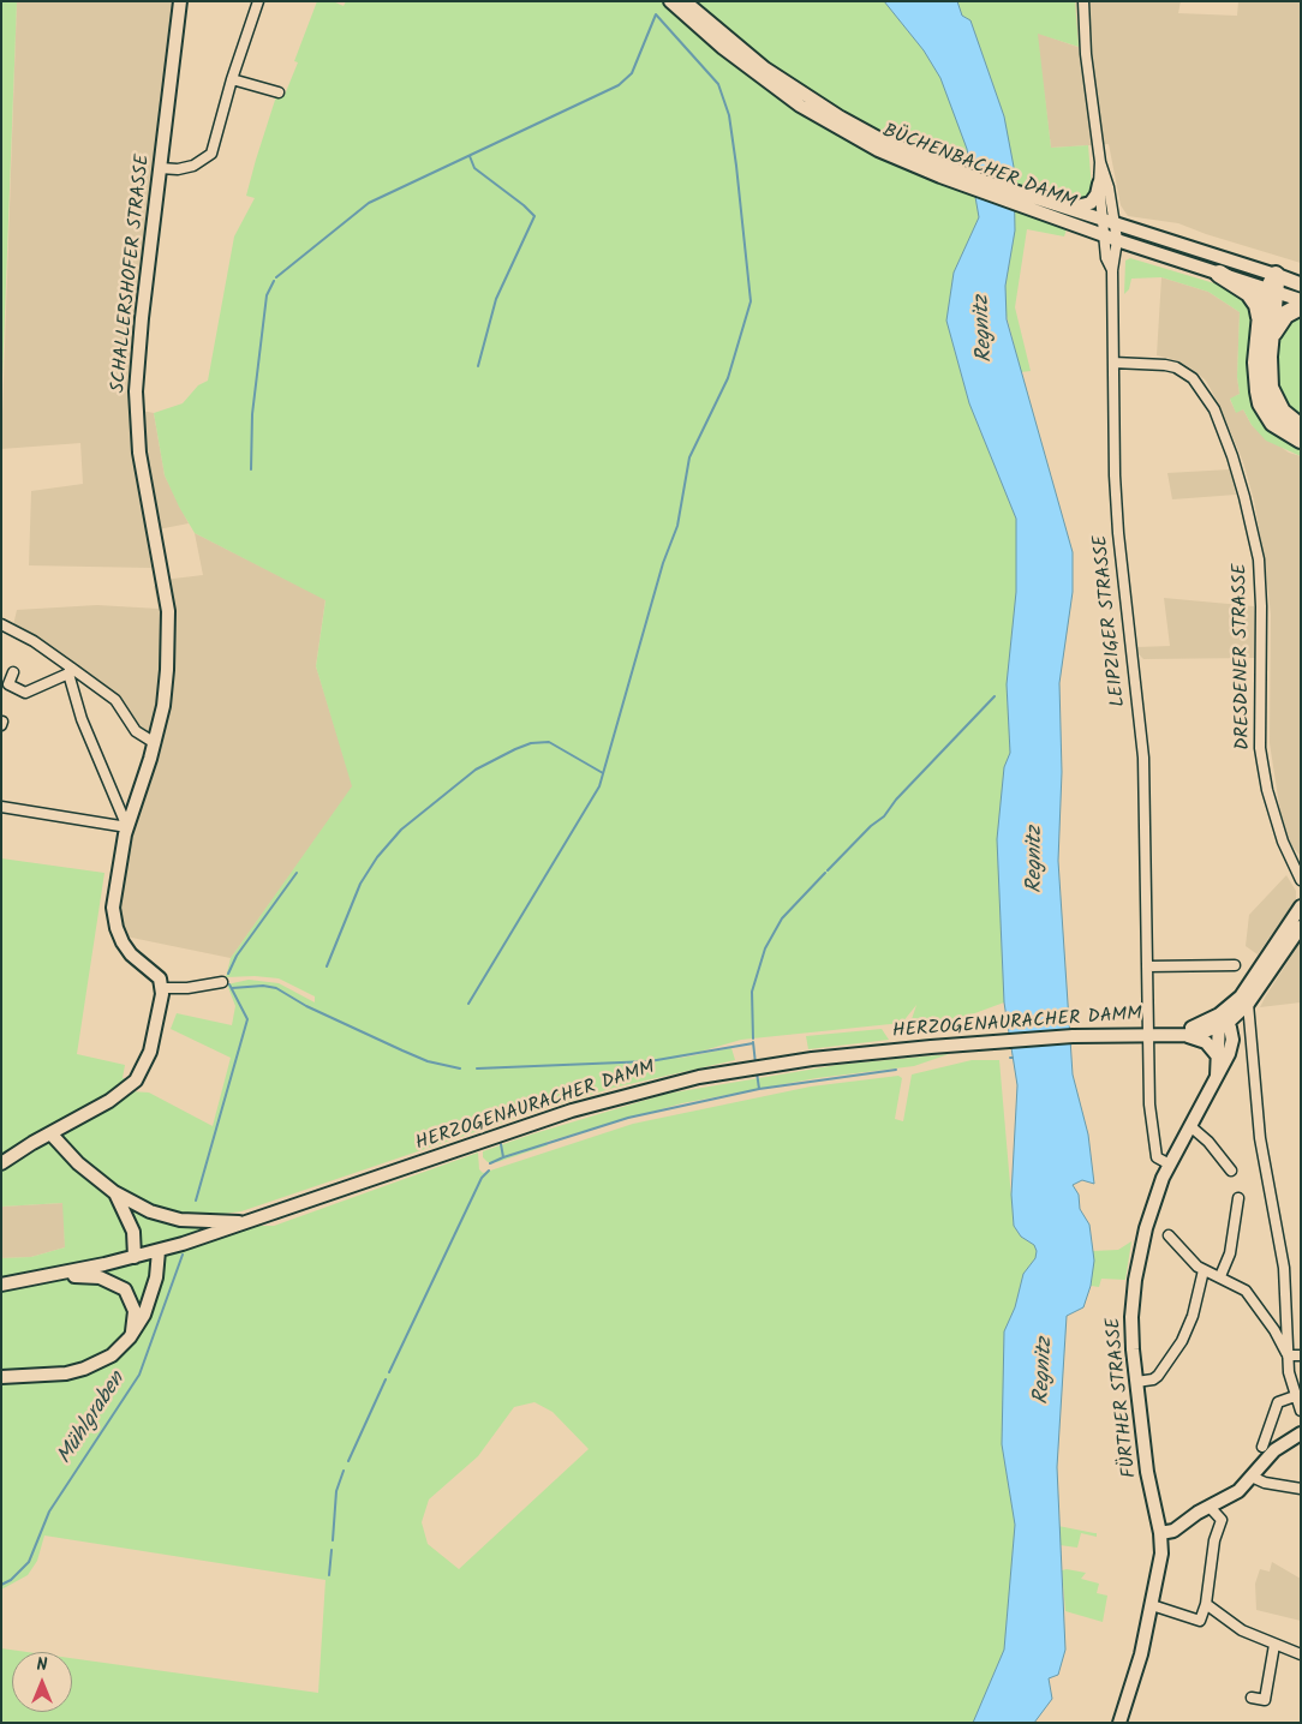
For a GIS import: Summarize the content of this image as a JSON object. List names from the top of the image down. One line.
{"streets":{"main road":["BÜCHENBACHER DAMM","SCHALLERSHOFER STRASSE","HERZOGENAURACHER DAMM","FÜRTHER STRASSE"],"street":["LEIPZIGER STRASSE","DRESDENER STRASSE"]},"crossings":[["BÜCHENBACHER DAMM","LEIPZIGER STRASSE"],["LEIPZIGER STRASSE","DRESDENER STRASSE"],["LEIPZIGER STRASSE","HERZOGENAURACHER DAMM"],["LEIPZIGER STRASSE","FÜRTHER STRASSE"],["HERZOGENAURACHER DAMM","FÜRTHER STRASSE"]],"water":["Regnitz","Mühlgraben"],"north":"top"}
